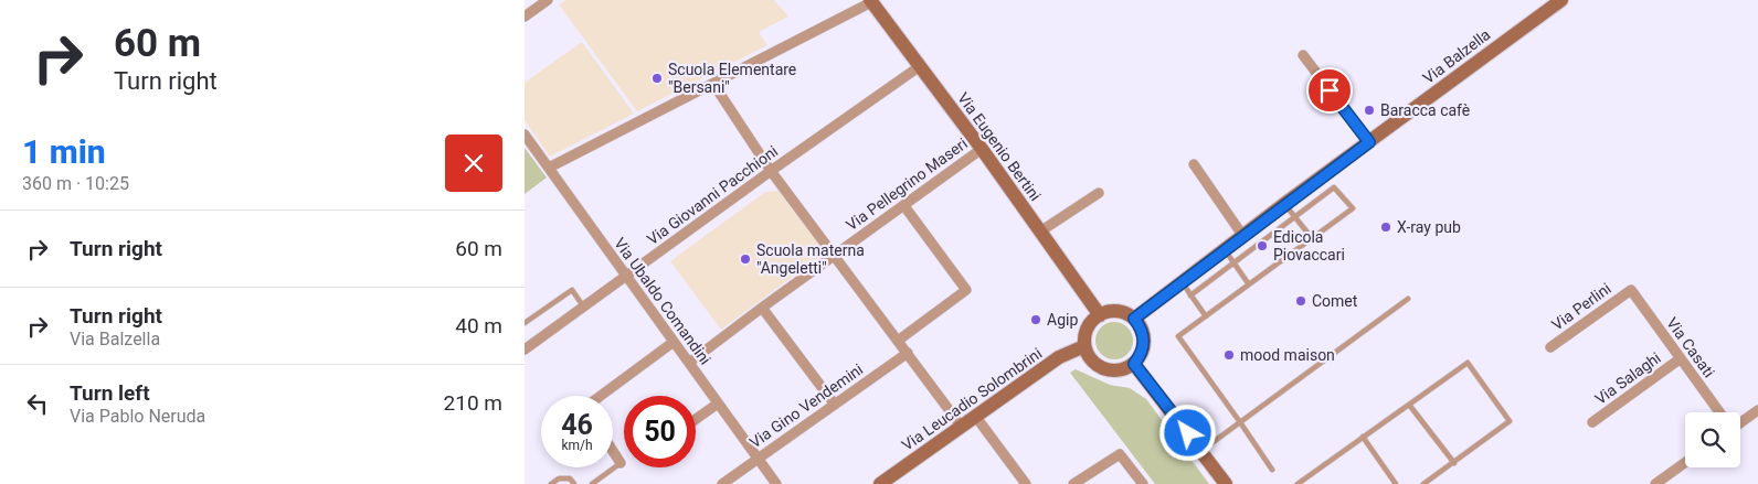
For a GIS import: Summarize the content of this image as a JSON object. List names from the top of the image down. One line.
{"streets":{"street":["Via Balzella","Via Eugenio Bertini","Via Pellegrino Maseri","Via Giovanni Pacchioni","Via Ubaldo Comandini","Via Perlini","Via Casati","Via Salaghi","Via Leucadio Solombrini","Via Gino Vendemini"]},"crossings":[["Via Balzella","Via Eugenio Bertini"],["Via Balzella","Via Leucadio Solombrini"],["Via Eugenio Bertini","Via Pellegrino Maseri"],["Via Eugenio Bertini","Via Giovanni Pacchioni"],["Via Eugenio Bertini","Via Leucadio Solombrini"],["Via Pellegrino Maseri","Via Ubaldo Comandini"],["Via Giovanni Pacchioni","Via Ubaldo Comandini"],["Via Ubaldo Comandini","Via Gino Vendemini"],["Via Perlini","Via Casati"],["Via Casati","Via Salaghi"]],"places":["Scuola Elementare \"Bersani\"","Baracca cafè","X-ray pub","Edicola Piovaccari","Scuola materna \"Angeletti\"","Comet","Agip","mood maison"],"page":{"turn":["60 m","Turn right"],"heading":["1 min","360 m · 10:25"],"list":[{"name":"Turn right","value":"60 m"},{"name":"Turn right","note":"Via Balzella","value":"40 m"},{"name":"Turn left","note":"Via Pablo Neruda","value":"210 m"}],"speed":"46 km/h","limit":"50"}}
